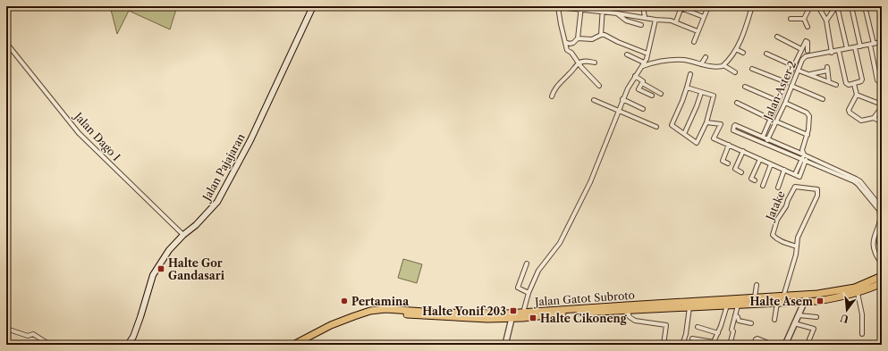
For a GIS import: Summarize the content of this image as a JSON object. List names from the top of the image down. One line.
{"streets":{"highway":["Jalan Gatot Subroto"],"main road":["Jalan Pajajaran"],"street":["Jalan Aster 2","Jalan Dago I","Jatake"]},"crossings":[["Jalan Dago I","Jalan Pajajaran"]],"places":{"transit":["Halte Gor Gandasari","Halte Asem","Halte Yonif 203","Halte Cikoneng"],"other":["Pertamina"]},"north":"bottom"}
